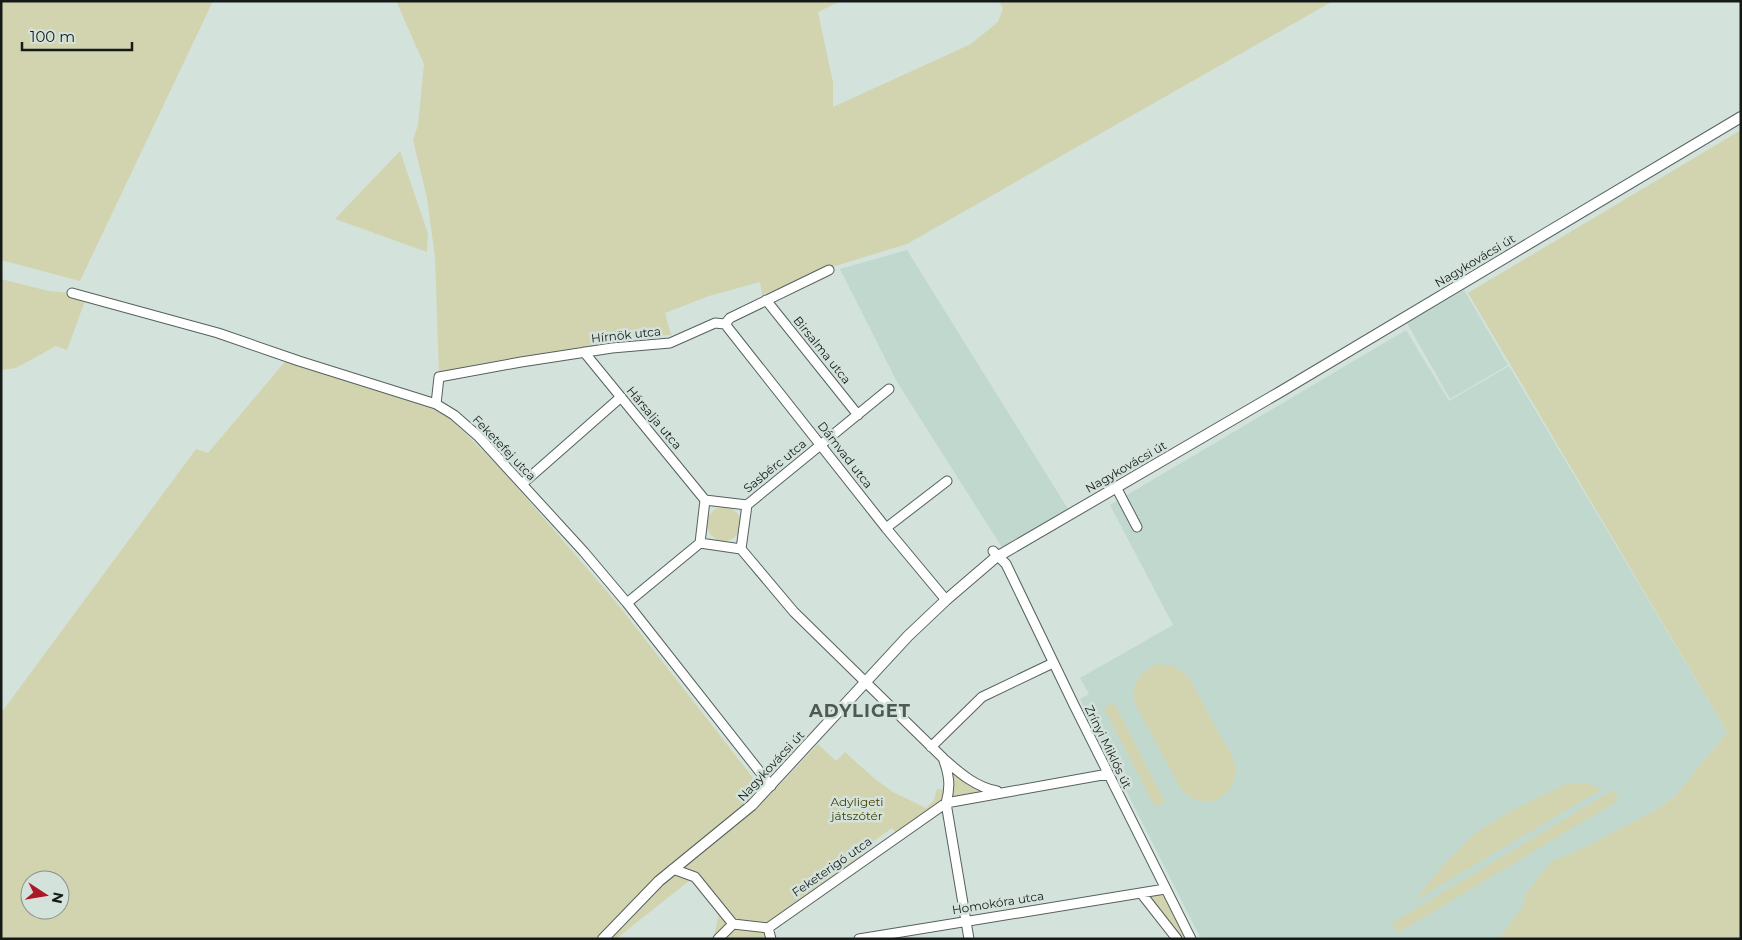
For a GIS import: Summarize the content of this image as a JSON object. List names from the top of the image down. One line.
{"streets":{"street":["Nagykovácsi út","Hírnök utca","Birsalma utca","Hársalja utca","Feketefej utca","Dámvad utca","Sasbérc utca","Zrínyi Miklós út","Feketerigó utca","Homokóra utca"]},"crossings":[["Nagykovácsi út","Feketefej utca"],["Nagykovácsi út","Dámvad utca"],["Nagykovácsi út","Zrínyi Miklós út"],["Hírnök utca","Birsalma utca"],["Hírnök utca","Hársalja utca"],["Hírnök utca","Feketefej utca"],["Hírnök utca","Dámvad utca"],["Birsalma utca","Sasbérc utca"],["Dámvad utca","Sasbérc utca"],["Zrínyi Miklós út","Feketerigó utca"],["Zrínyi Miklós út","Homokóra utca"]],"districts":["ADYLIGET"],"parks":["Adyligeti játszótér"],"scale_bar":"100 m","north":"right"}
